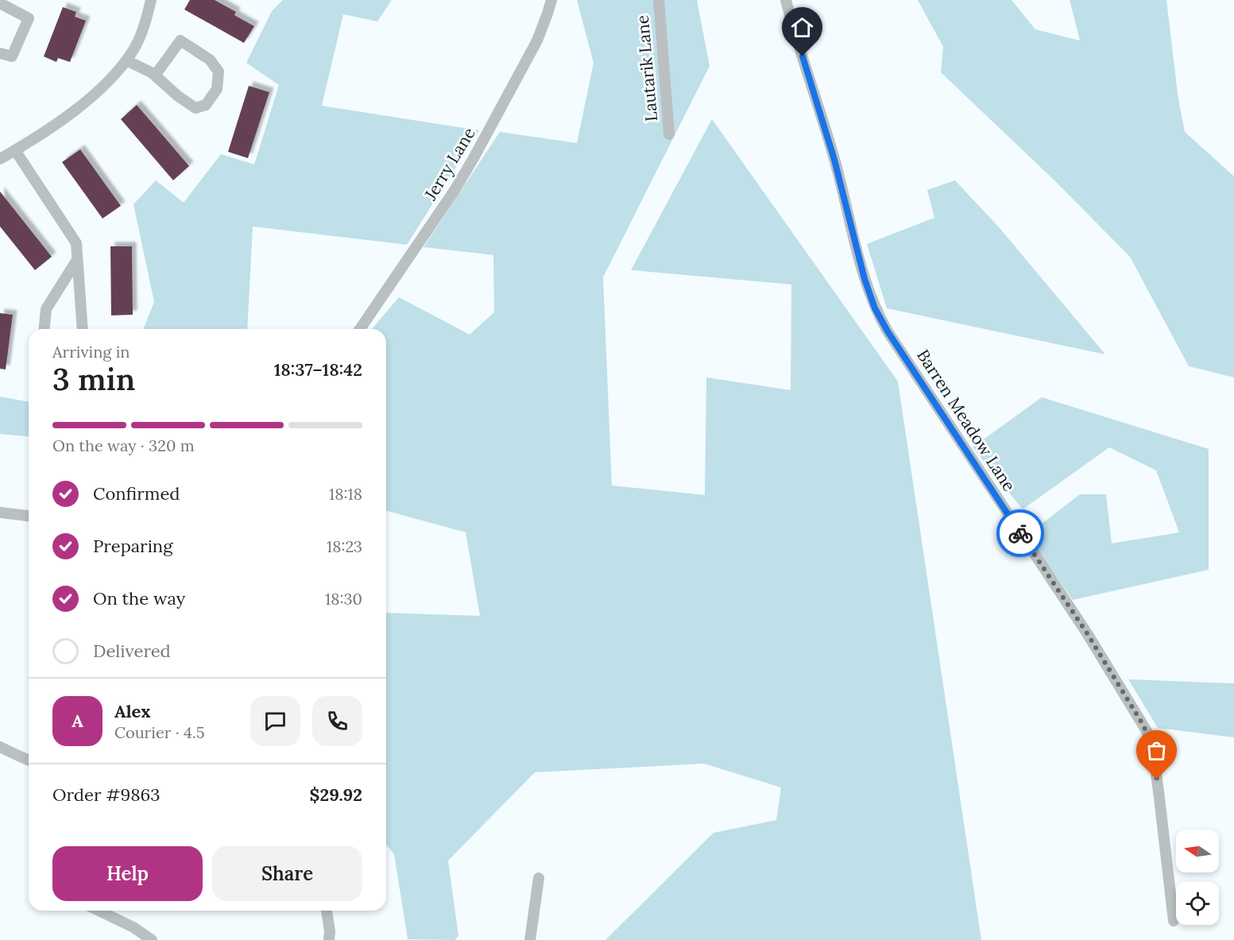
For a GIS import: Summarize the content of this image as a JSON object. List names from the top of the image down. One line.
{"streets":{"street":["Lautarik Lane","Jerry Lane","Barren Meadow Lane"]},"north":"left","page":{"heading":["3 min","Arriving in","18:37–18:42"],"panel":["Alex","Courier · 4.5","Order #9863","$29.92"],"bar":"On the way · 320 m","list":[["Confirmed","18:18"],["Preparing","18:23"],["On the way","18:30"],"Delivered"],"round":"A","buttons":["Help","Share"]}}
